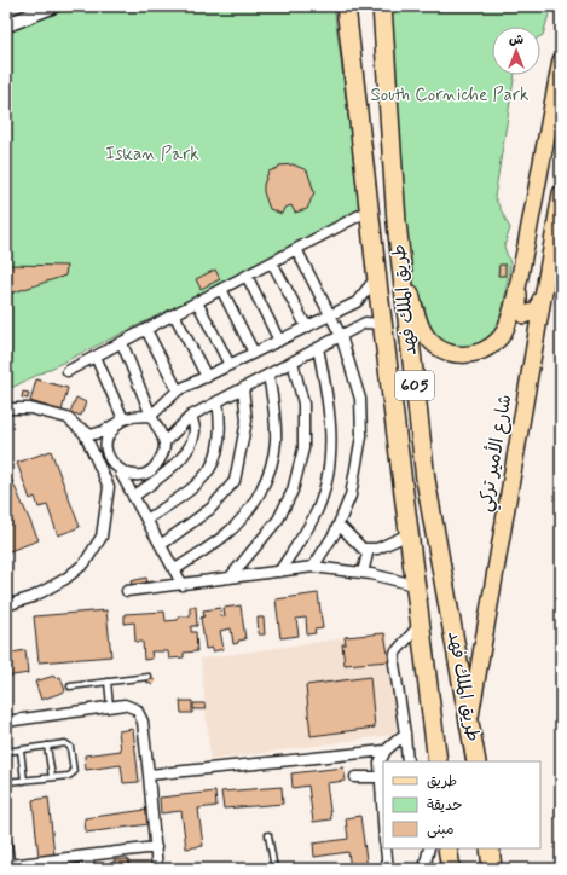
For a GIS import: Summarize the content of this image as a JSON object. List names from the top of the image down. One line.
{"streets":{"highway":["طريق الملك فهد","605"],"main road":["شارع الأمير تركي"]},"crossings":[["طريق الملك فهد","شارع الأمير تركي"]],"parks":["South Corniche Park","Iskan Park"],"legend":["طريق","حديقة","مبنى"],"north":"top"}
